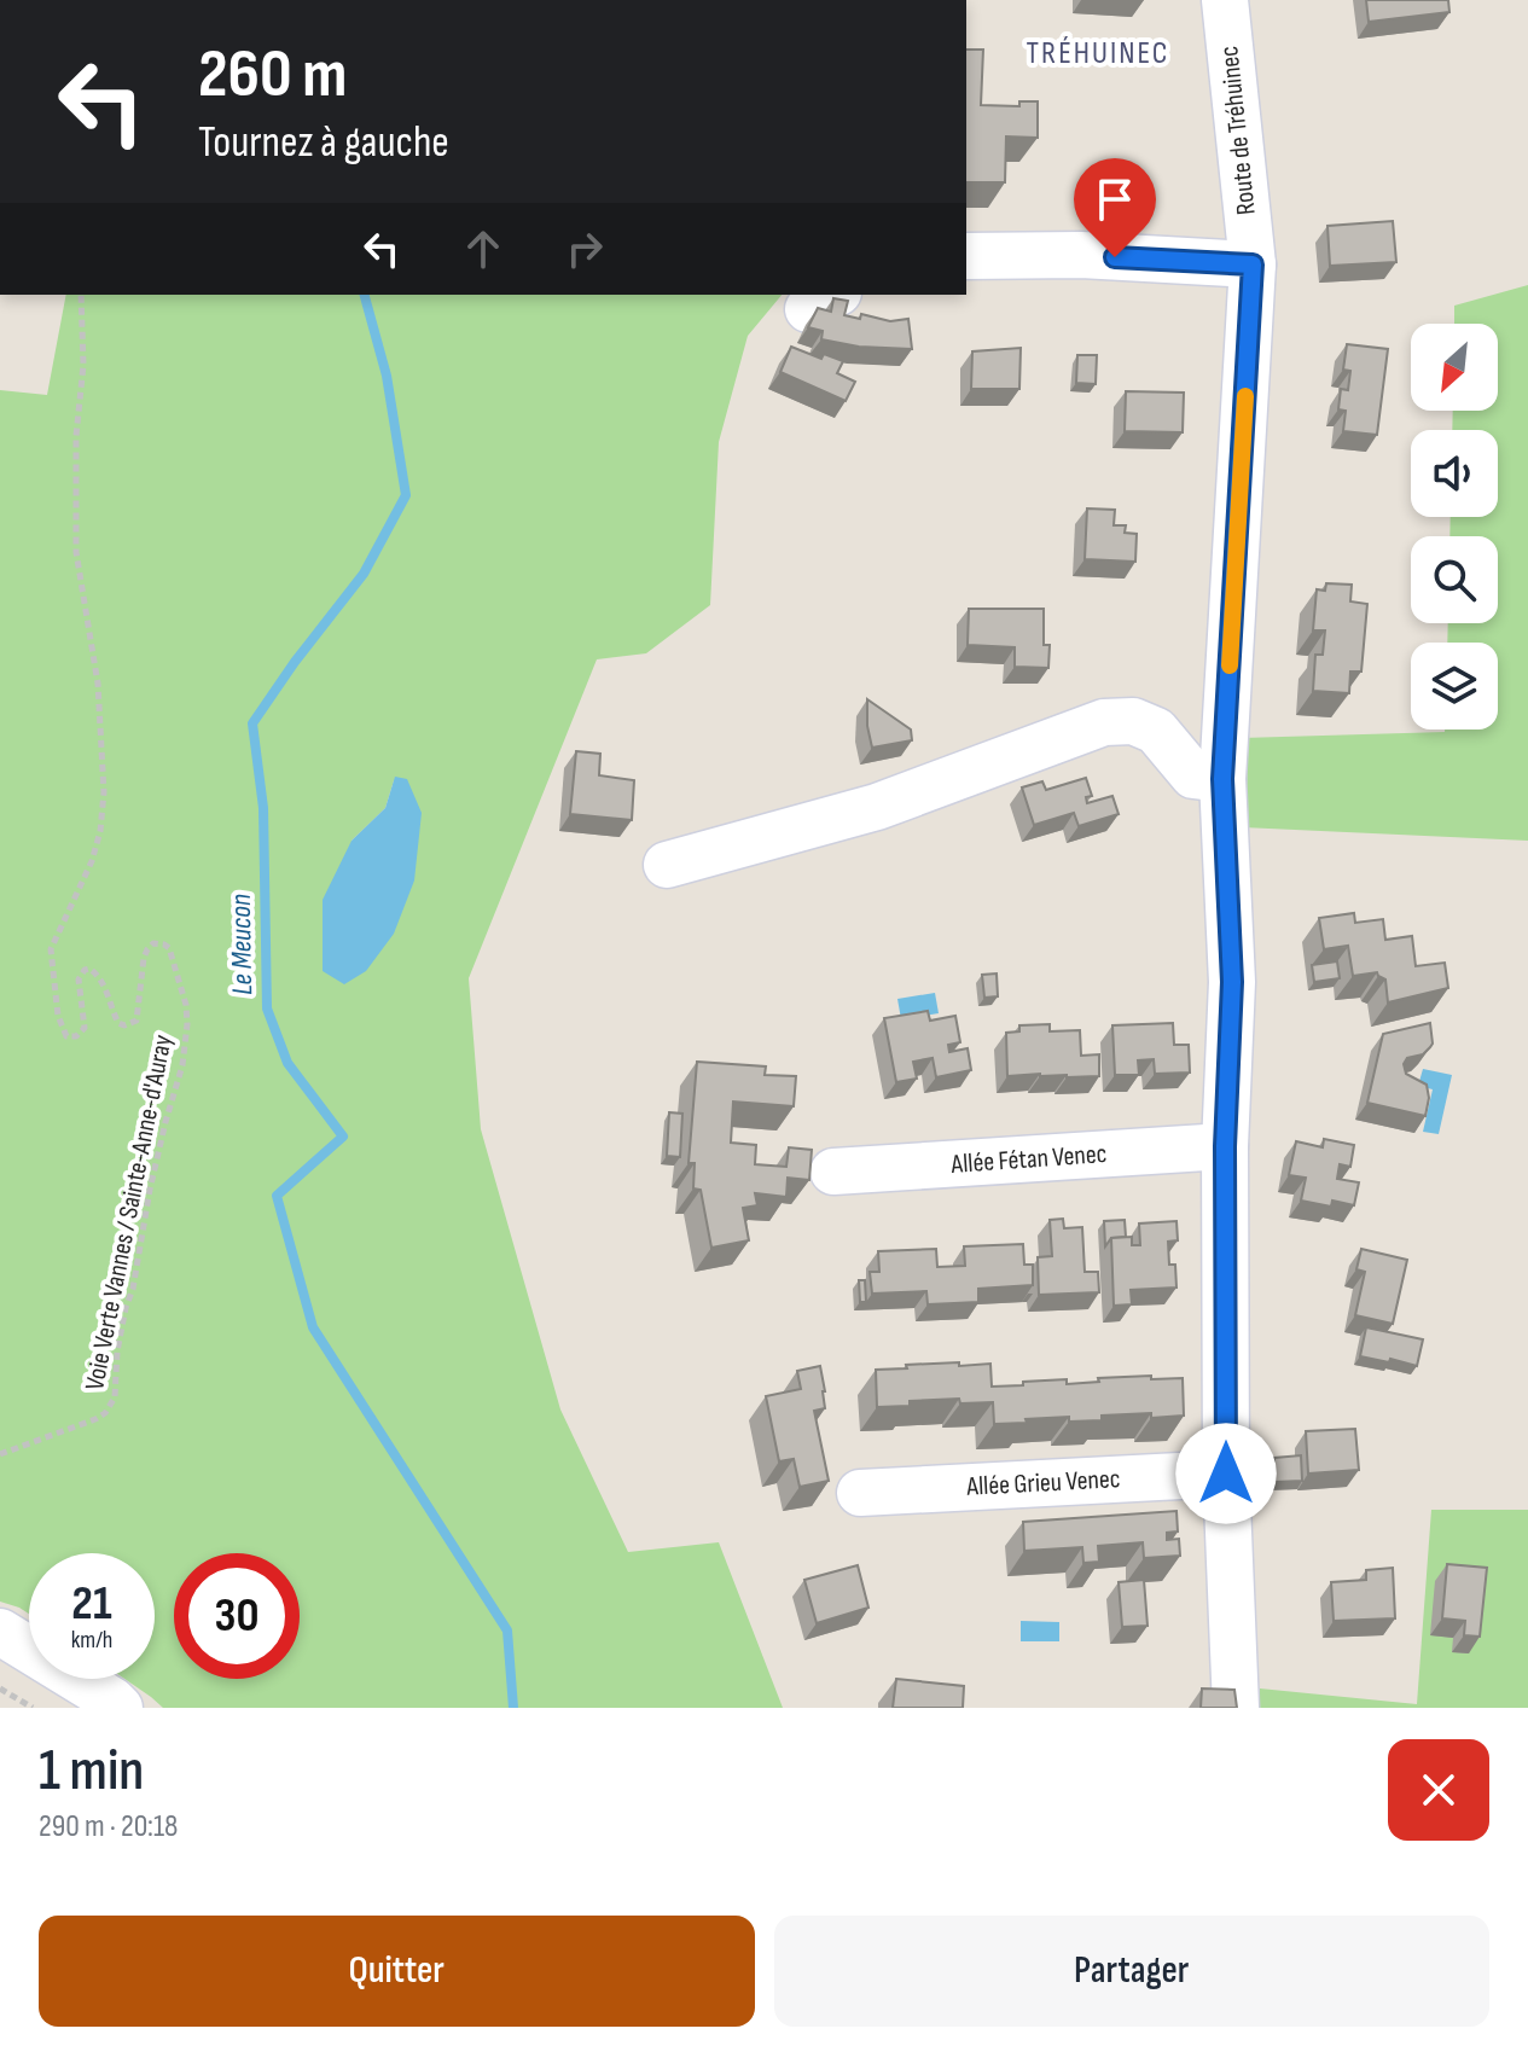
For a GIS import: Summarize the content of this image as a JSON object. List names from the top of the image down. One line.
{"streets":{"street":["Route de Tréhuinec","Allée Fétan Venec","Allée Grieu Venec"],"path":["Voie Verte Vannes / Sainte-Anne-d'Auray"]},"crossings":[["Route de Tréhuinec","Allée Fétan Venec"],["Route de Tréhuinec","Allée Grieu Venec"]],"districts":["TRÉHUINEC"],"water":["Le Meucon"],"north":"bottom left","page":{"turn":["260 m","Tournez à gauche"],"speed":"21 km/h","limit":"30","heading":["1 min","290 m · 20:18"],"buttons":["Quitter","Partager"]}}
